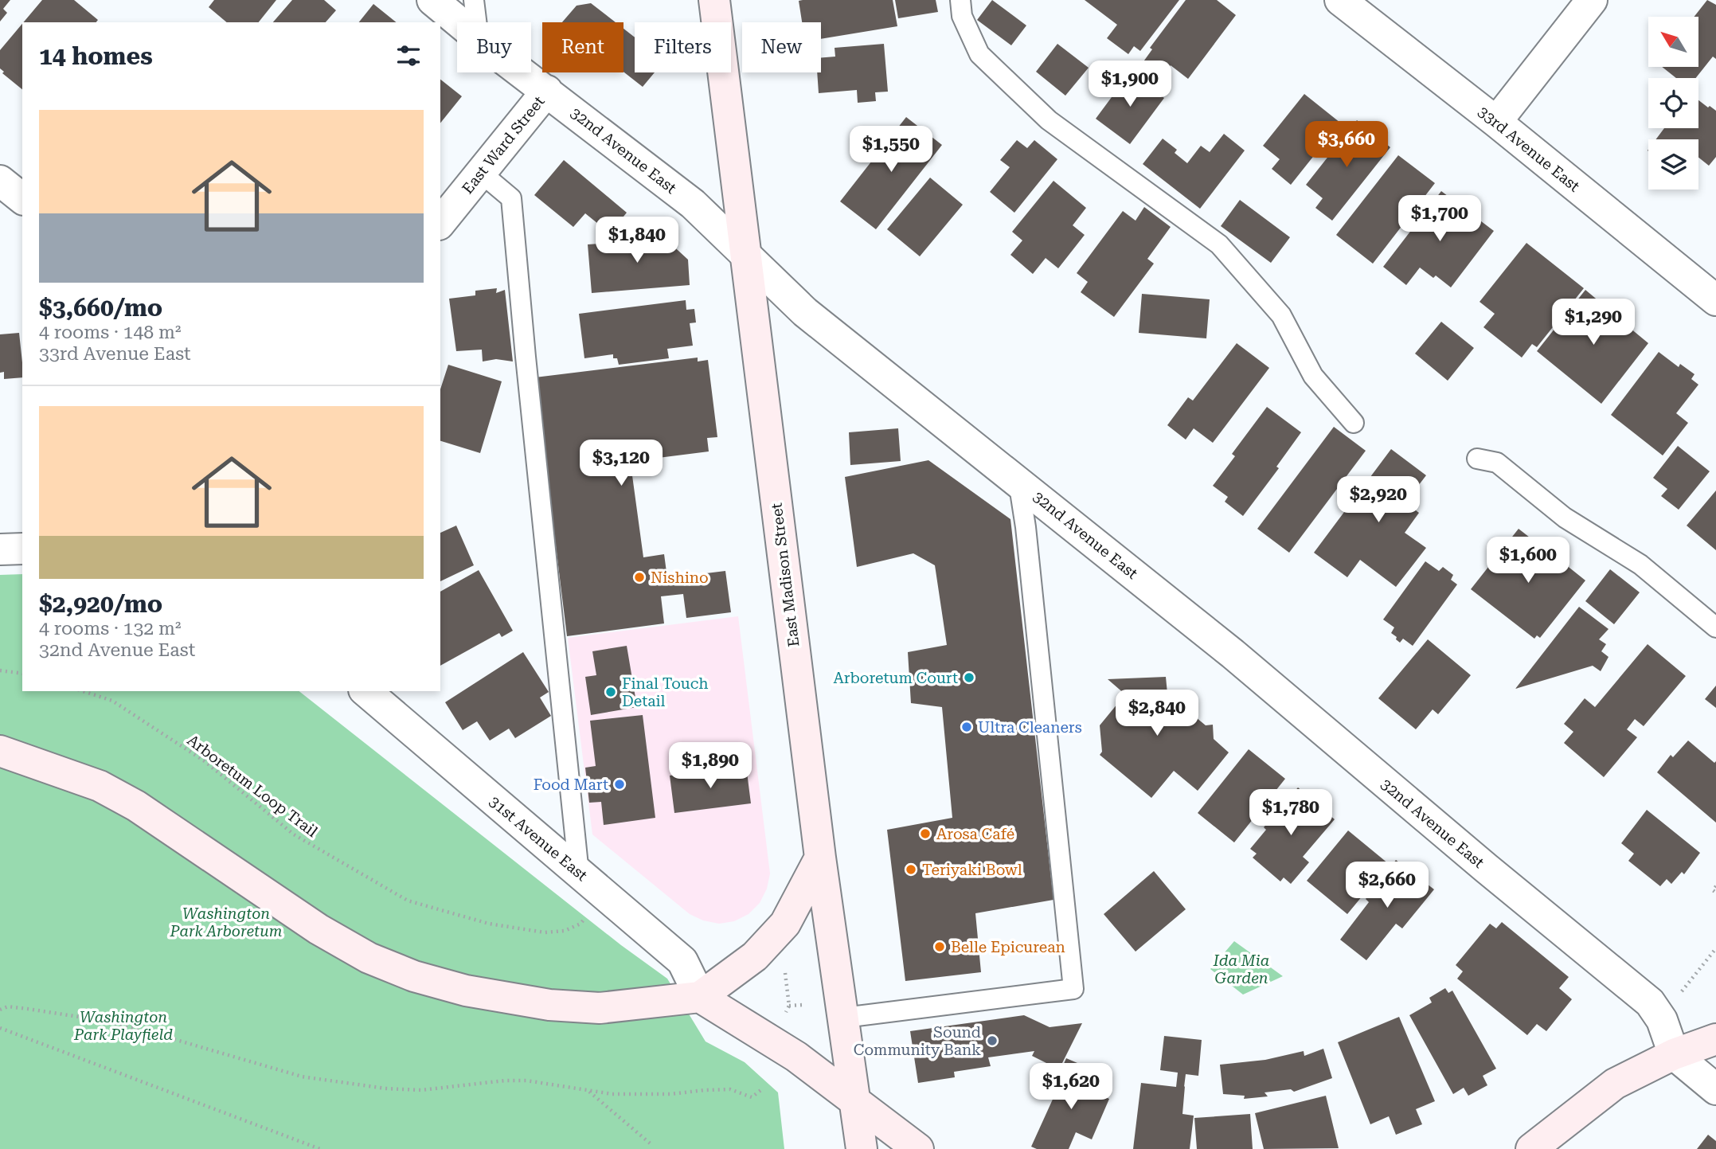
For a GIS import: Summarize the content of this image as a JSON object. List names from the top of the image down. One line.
{"streets":{"main road":["East Madison Street"],"street":["East Ward Street","33rd Avenue East","32nd Avenue East","31st Avenue East"],"path":["Arboretum Loop Trail"]},"crossings":[["East Ward Street","32nd Avenue East"],["32nd Avenue East","East Madison Street"]],"parks":["Washington Park Arboretum","Ida Mia Garden","Washington Park Playfield"],"places":["Nishino","Arboretum Court","Final Touch Detail","Ultra Cleaners","Food Mart","Arosa Café","Teriyaki Bowl","Belle Epicurean","Sound Community Bank"],"north":"top left","page":{"chip":["Buy","Rent","Filters","New"],"heading":"14 homes","price":["$1,900","$3,660","$1,550","$1,700","$1,840","$1,290","$3,120","$2,920","$1,600","$2,840","$1,890","$1,780","$2,660","$1,620"],"list":[{"name":"$3,660/mo","note":"4 rooms · 148 m² · 33rd Avenue East"},{"name":"$2,920/mo","note":"4 rooms · 132 m² · 32nd Avenue East"}]}}
